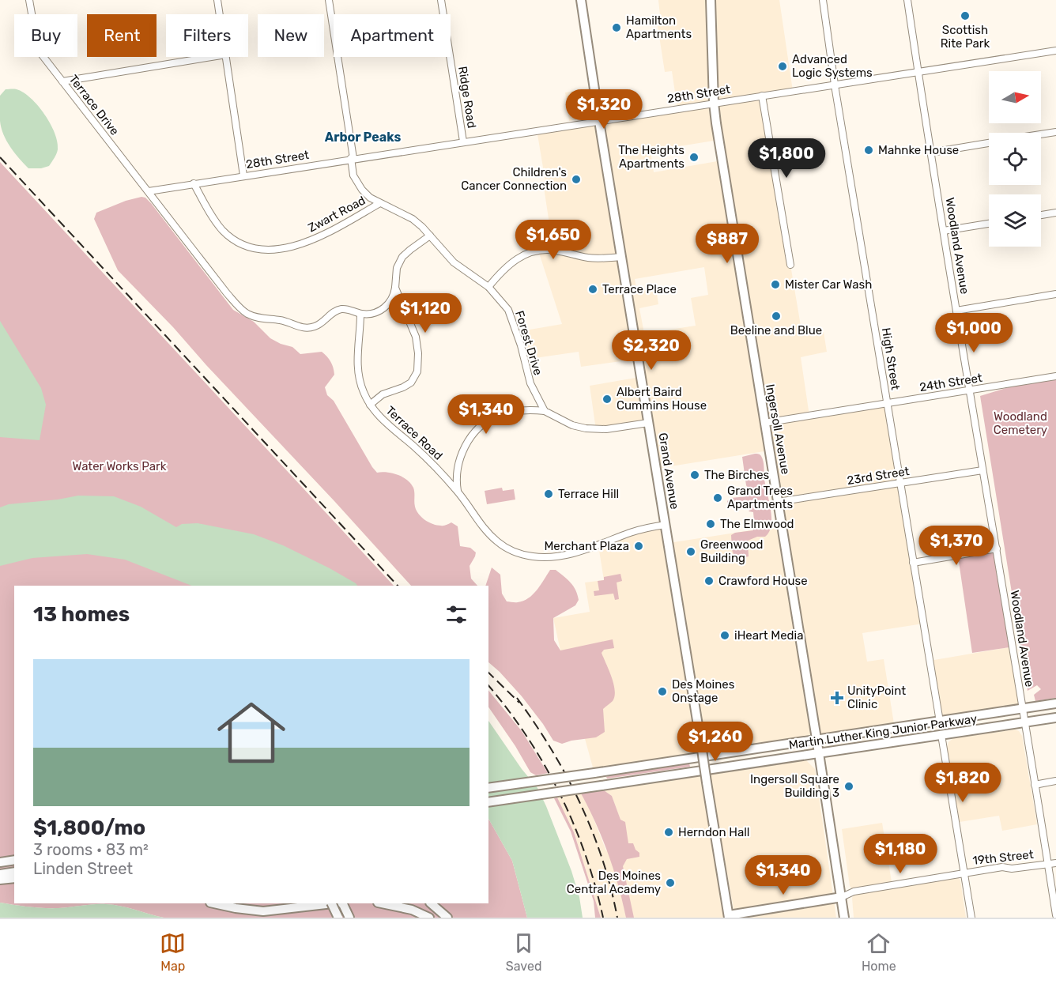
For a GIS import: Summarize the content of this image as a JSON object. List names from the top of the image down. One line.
{"streets":{"main road":["Ingersoll Avenue","Grand Avenue","Martin Luther King Junior Parkway","19th Street"],"street":["28th Street","Ridge Road","Terrace Drive","Zwart Road","Woodland Avenue","Forest Drive","High Street","24th Street","Terrace Road","23rd Street"]},"crossings":[["28th Street","Ridge Road"],["28th Street","Terrace Drive"],["28th Street","Zwart Road"],["28th Street","Woodland Avenue"],["28th Street","Forest Drive"],["28th Street","High Street"],["28th Street","Ingersoll Avenue"],["28th Street","Grand Avenue"],["Zwart Road","Forest Drive"],["Woodland Avenue","24th Street"],["Woodland Avenue","23rd Street"],["Woodland Avenue","Martin Luther King Junior Parkway"],["Woodland Avenue","19th Street"],["High Street","24th Street"],["High Street","23rd Street"],["High Street","Martin Luther King Junior Parkway"],["24th Street","Ingersoll Avenue"],["Ingersoll Avenue","23rd Street"],["Ingersoll Avenue","Martin Luther King Junior Parkway"],["Ingersoll Avenue","19th Street"],["Terrace Road","Grand Avenue"],["Grand Avenue","19th Street"]],"districts":["Arbor Peaks"],"parks":["Woodland Cemetery","Water Works Park"],"places":{"other":["Scottish Rite Park","Hamilton Apartments","Advanced Logic Systems","Mahnke House","The Heights Apartments","Children's Cancer Connection","Mister Car Wash","Terrace Place","Beeline and Blue","Albert Baird Cummins House","The Birches","Terrace Hill","Grand Trees Apartments","The Elmwood","Merchant Plaza","Greenwood Building","Crawford House","iHeart Media","Des Moines Onstage","Ingersoll Square Building 3","Herndon Hall","Des Moines Central Academy"],"health":["UnityPoint Clinic"]},"north":"right","page":{"chip":["Buy","Rent","Filters","New","Apartment"],"price":["$1,320","$1,800","$1,650","$887","$1,120","$1,000","$2,320","$1,340","$1,370","$1,260","$1,820","$1,180","$1,340"],"heading":"13 homes","list":[{"name":"$1,800/mo","note":"3 rooms · 83 m² · Linden Street"}],"tabs":["Map","Saved","Home"]}}
